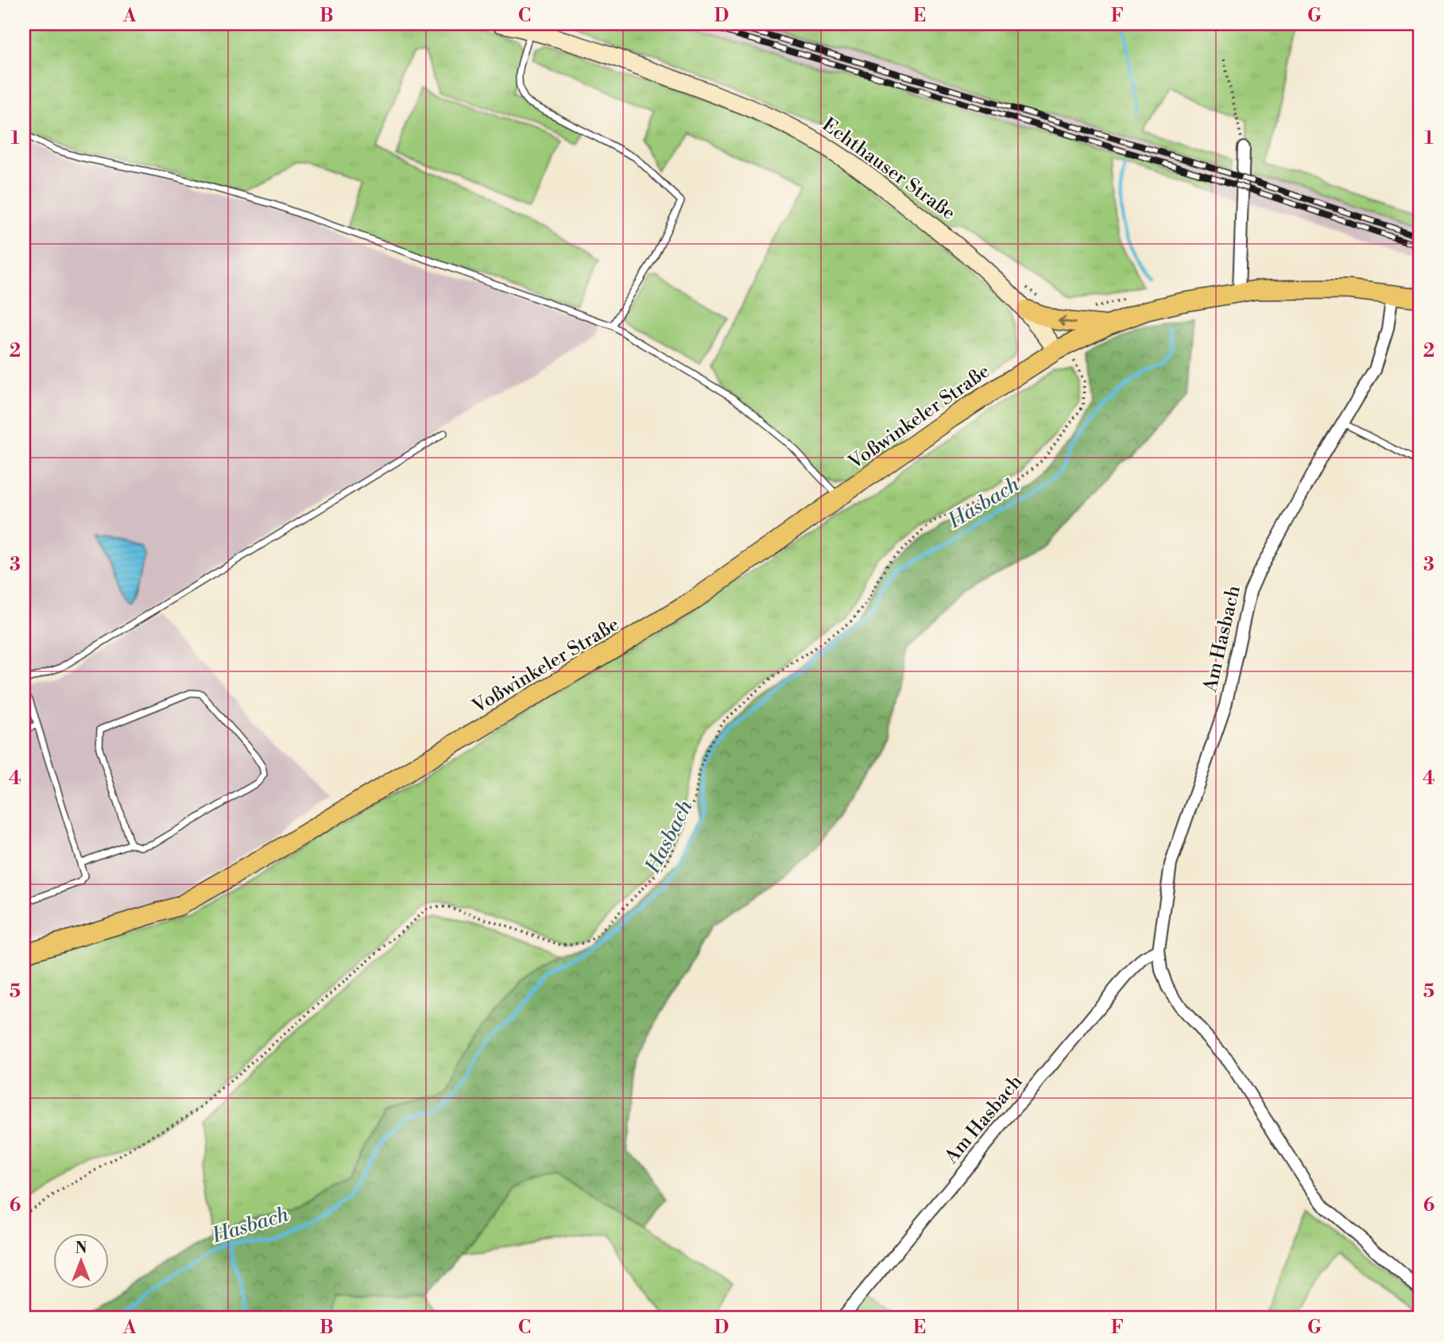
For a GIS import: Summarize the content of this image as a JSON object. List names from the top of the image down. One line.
{"streets":{"main road":["Echthauser Straße","Voßwinkeler Straße"],"street":["Am Hasbach"]},"crossings":[["Echthauser Straße","Voßwinkeler Straße"],["Voßwinkeler Straße","Am Hasbach"]],"water":["Hasbach"],"north":"top","grid":{"columns":["A","B","C","D","E","F","G"],"rows":["1","2","3","4","5","6"]}}
